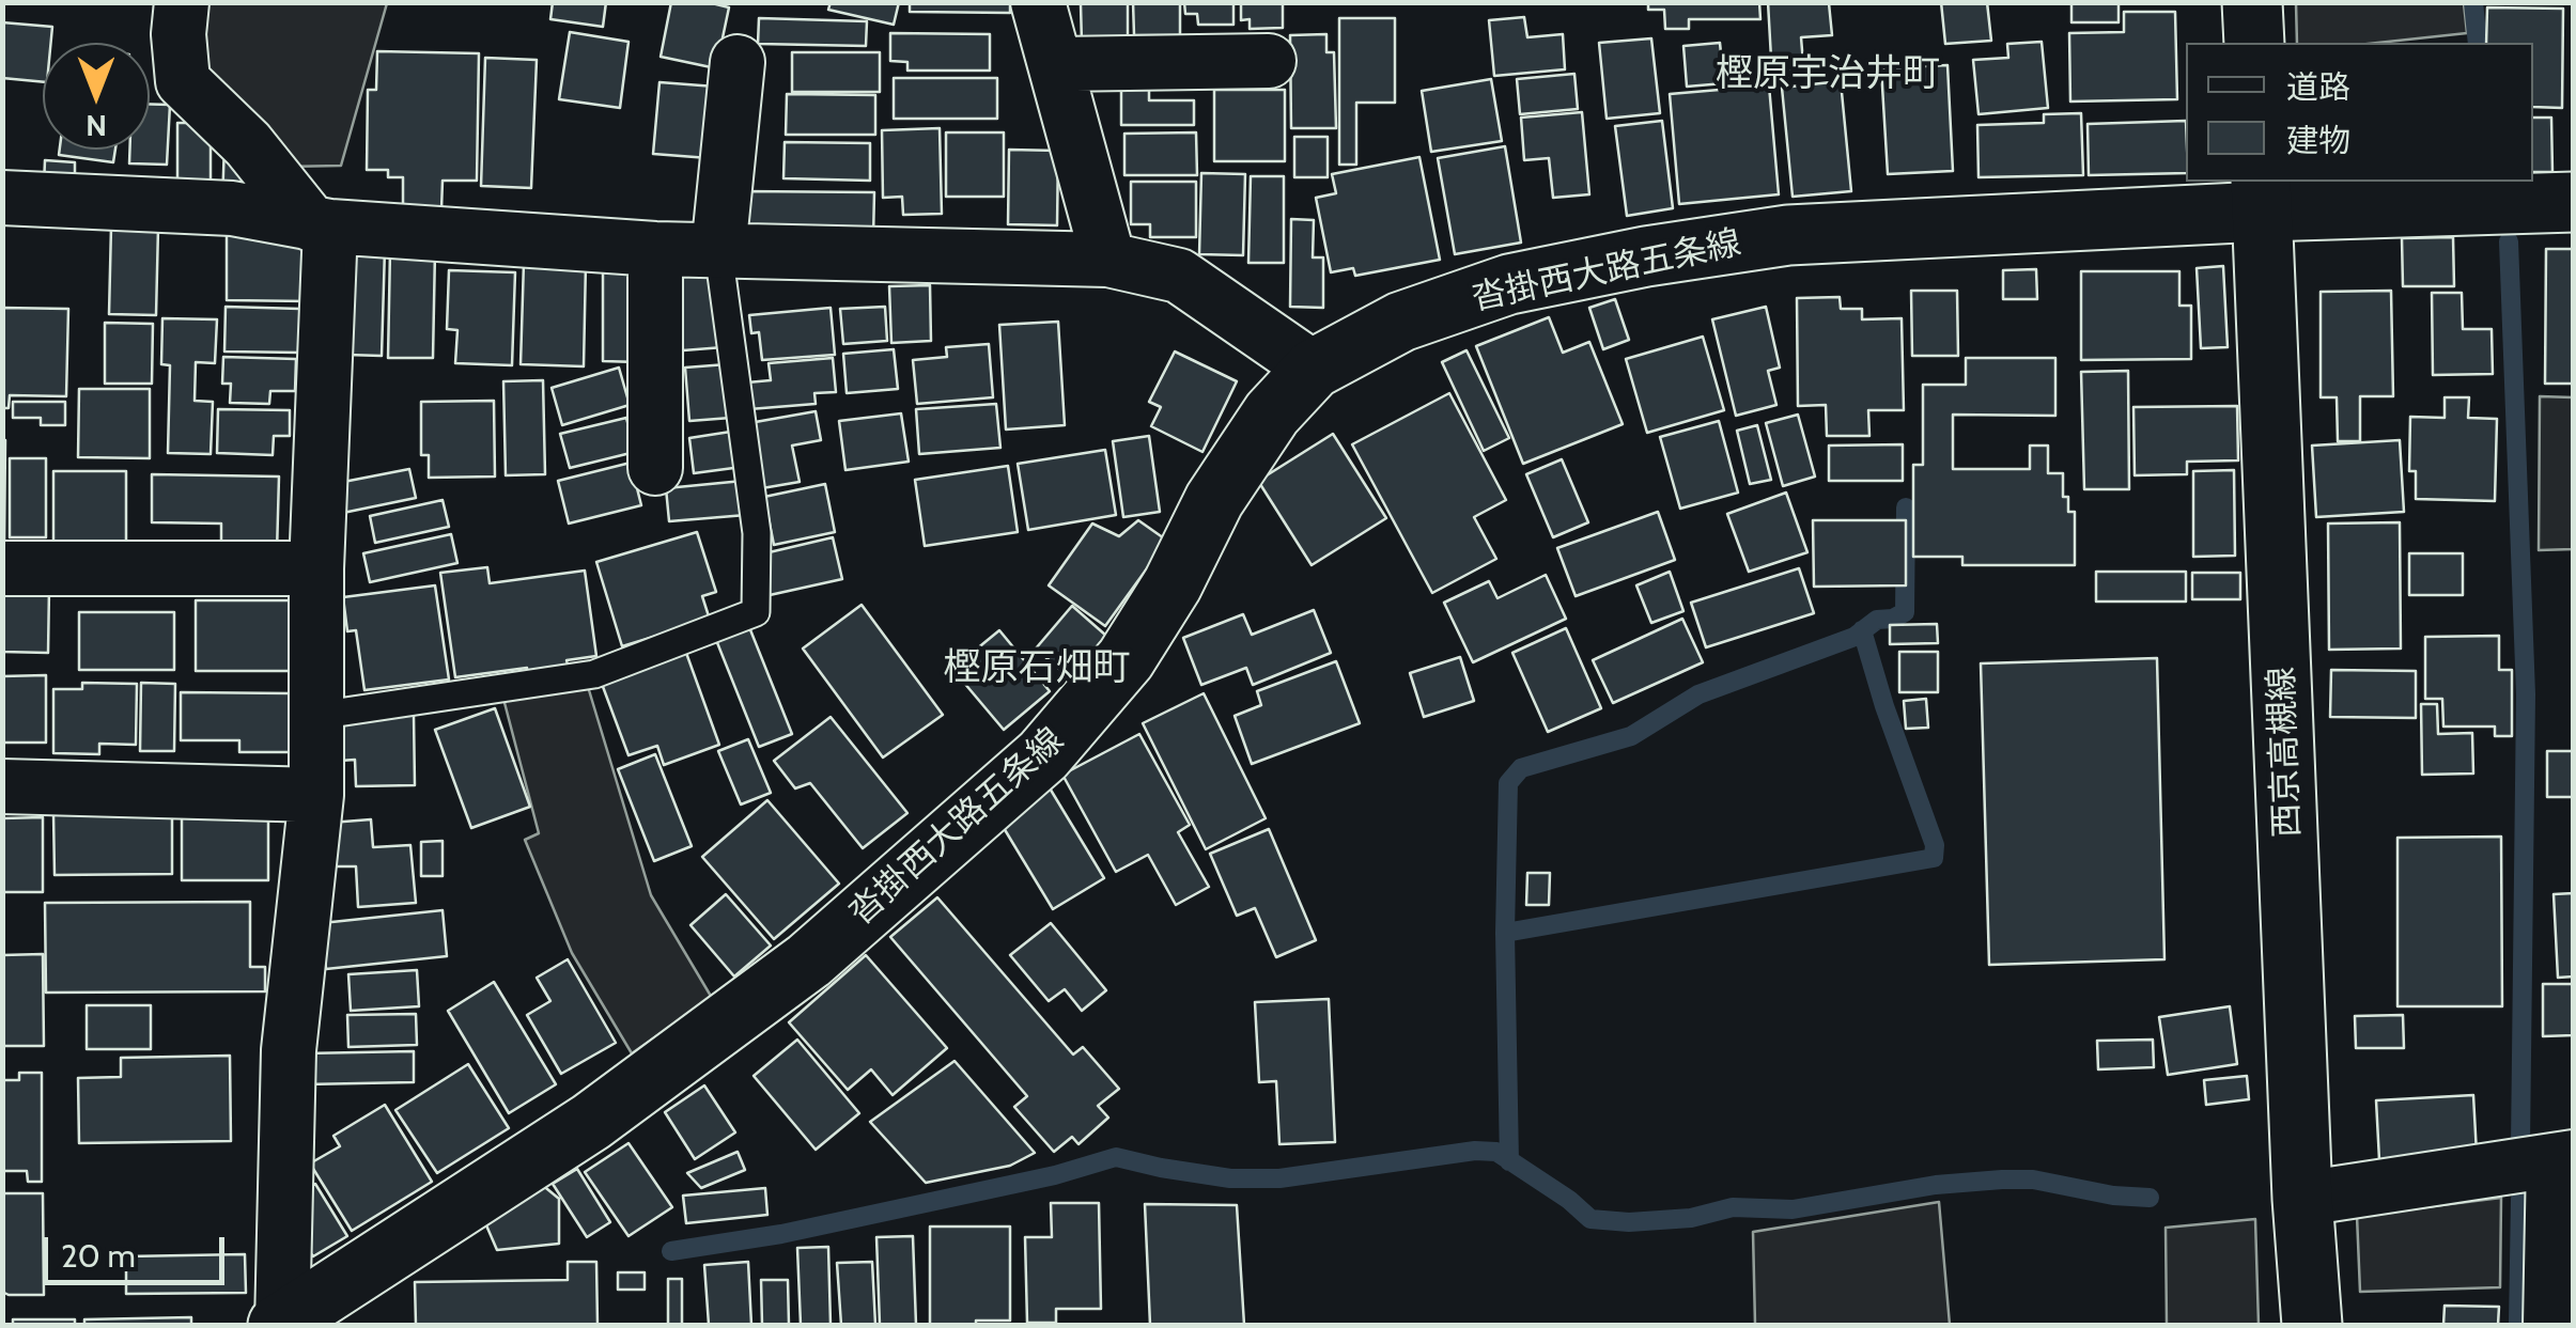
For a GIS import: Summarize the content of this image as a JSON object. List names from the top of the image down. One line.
{"streets":{"main road":["沓掛西大路五条線","西京高槻線"]},"crossings":[["沓掛西大路五条線","西京高槻線"]],"districts":["樫原宇治井町","樫原石畑町"],"legend":["道路","建物"],"scale_bar":"20 m","north":"bottom"}
